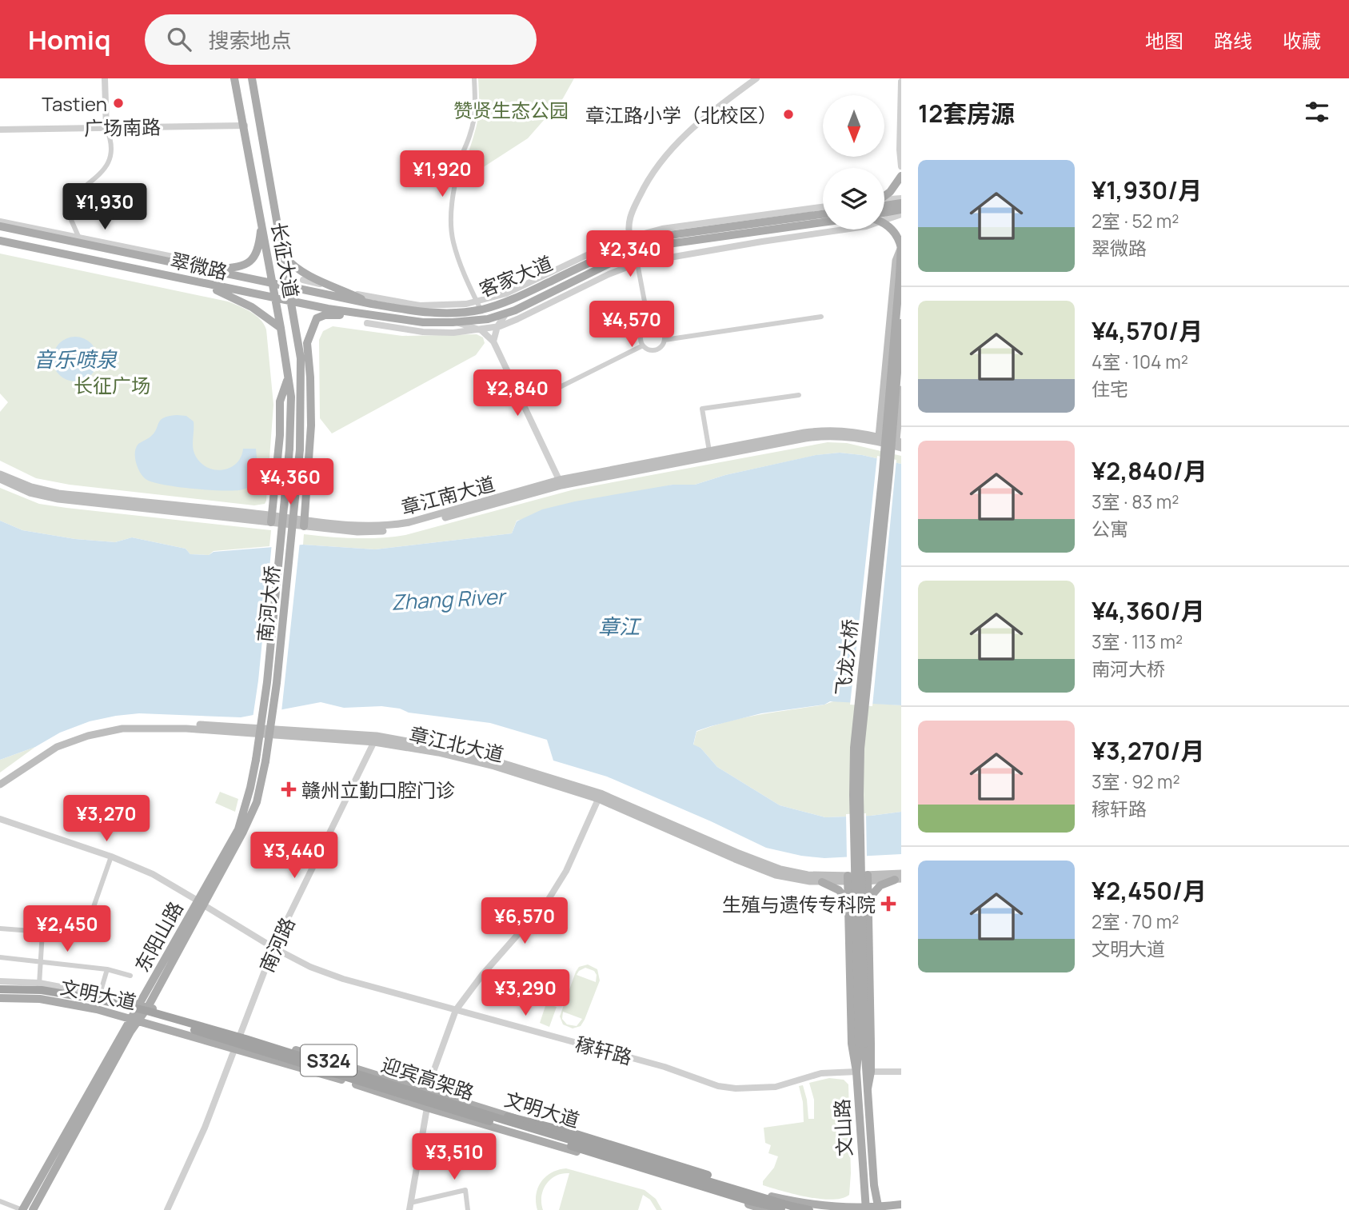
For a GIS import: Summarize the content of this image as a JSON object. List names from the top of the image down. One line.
{"streets":{"highway":["迎宾高架路"],"main road":["长征大道","翠微路","客家大道","章江南大道","南河大桥","飞龙大桥","章江北大道","东阳山路","文明大道","S324","文山路"],"street":["广场南路","南河路","稼轩路"]},"crossings":[["广场南路","长征大道"],["长征大道","翠微路"],["长征大道","客家大道"],["长征大道","南河大桥"],["翠微路","客家大道"],["南河大桥","东阳山路"],["飞龙大桥","文山路"],["章江北大道","南河路"],["东阳山路","文明大道"],["东阳山路","稼轩路"],["南河路","文明大道"],["南河路","稼轩路"],["文明大道","S324"],["文明大道","迎宾高架路"],["文明大道","文山路"],["稼轩路","文山路"],["S324","文山路"]],"water":["音乐喷泉","Zhang River","章江"],"parks":["赞贤生态公园","长征广场"],"places":{"other":["Tastien","章江路小学（北校区）"],"health":["赣州立勤口腔门诊","生殖与遗传专科院"]},"north":"bottom","page":{"header":"Homiq","search":"搜索地点","nav":["地图","路线","收藏"],"heading":"12套房源","list":[{"name":"¥1,930/月","note":"2室 · 52 m² · 翠微路"},{"name":"¥4,570/月","note":"4室 · 104 m² · 住宅"},{"name":"¥2,840/月","note":"3室 · 83 m² · 公寓"},{"name":"¥4,360/月","note":"3室 · 113 m² · 南河大桥"},{"name":"¥3,270/月","note":"3室 · 92 m² · 稼轩路"},{"name":"¥2,450/月","note":"2室 · 70 m² · 文明大道"}],"price":["¥1,920","¥1,930","¥2,340","¥4,570","¥2,840","¥4,360","¥3,270","¥3,440","¥6,570","¥2,450","¥3,290","¥3,510"]}}
